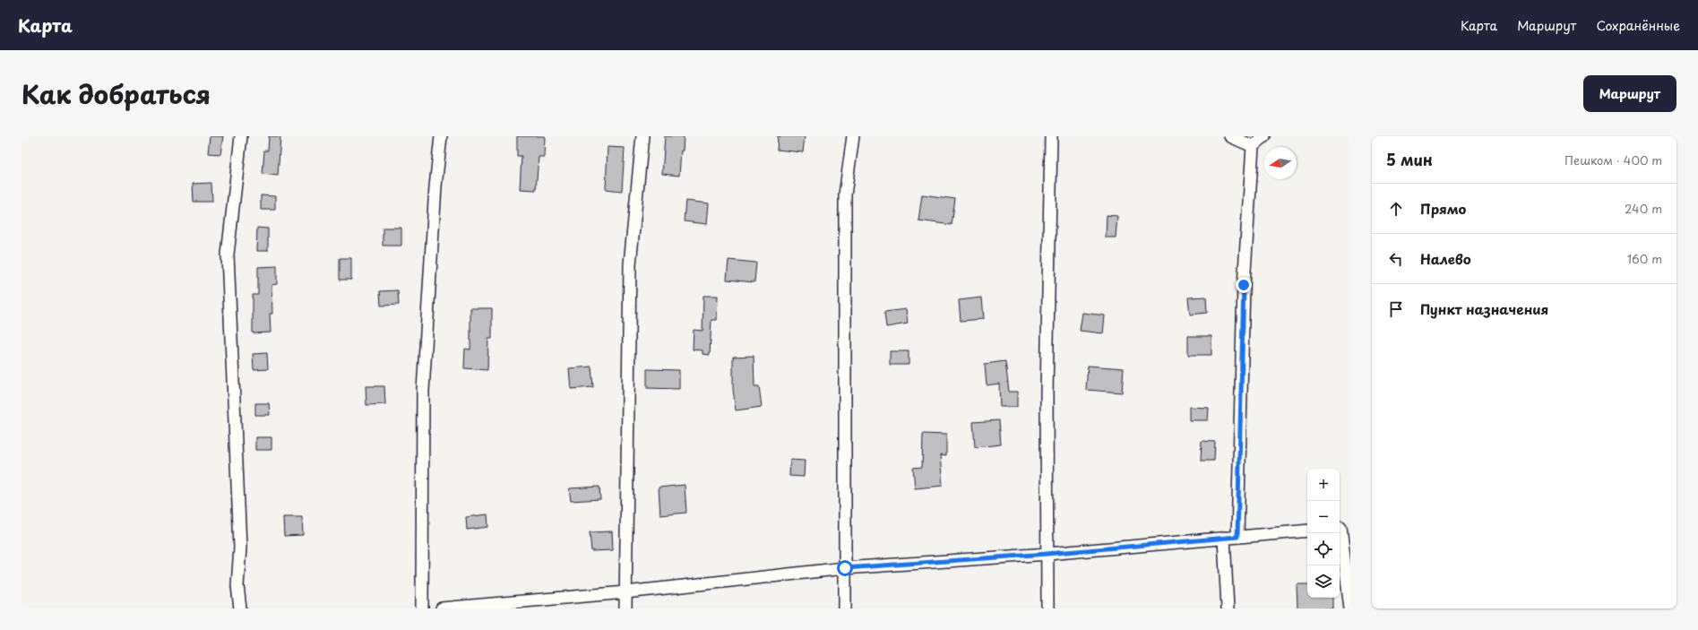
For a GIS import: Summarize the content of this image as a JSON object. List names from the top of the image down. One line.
{"north":"left","page":{"header":"Карта","nav":["Карта","Маршрут","Сохранённые"],"title":"Как добраться","buttons":"Маршрут","heading":["5 мин","Пешком · 400 m"],"list":[["Прямо","240 m"],["Налево","160 m"],"Пункт назначения"],"map_buttons":["+","−"]}}
